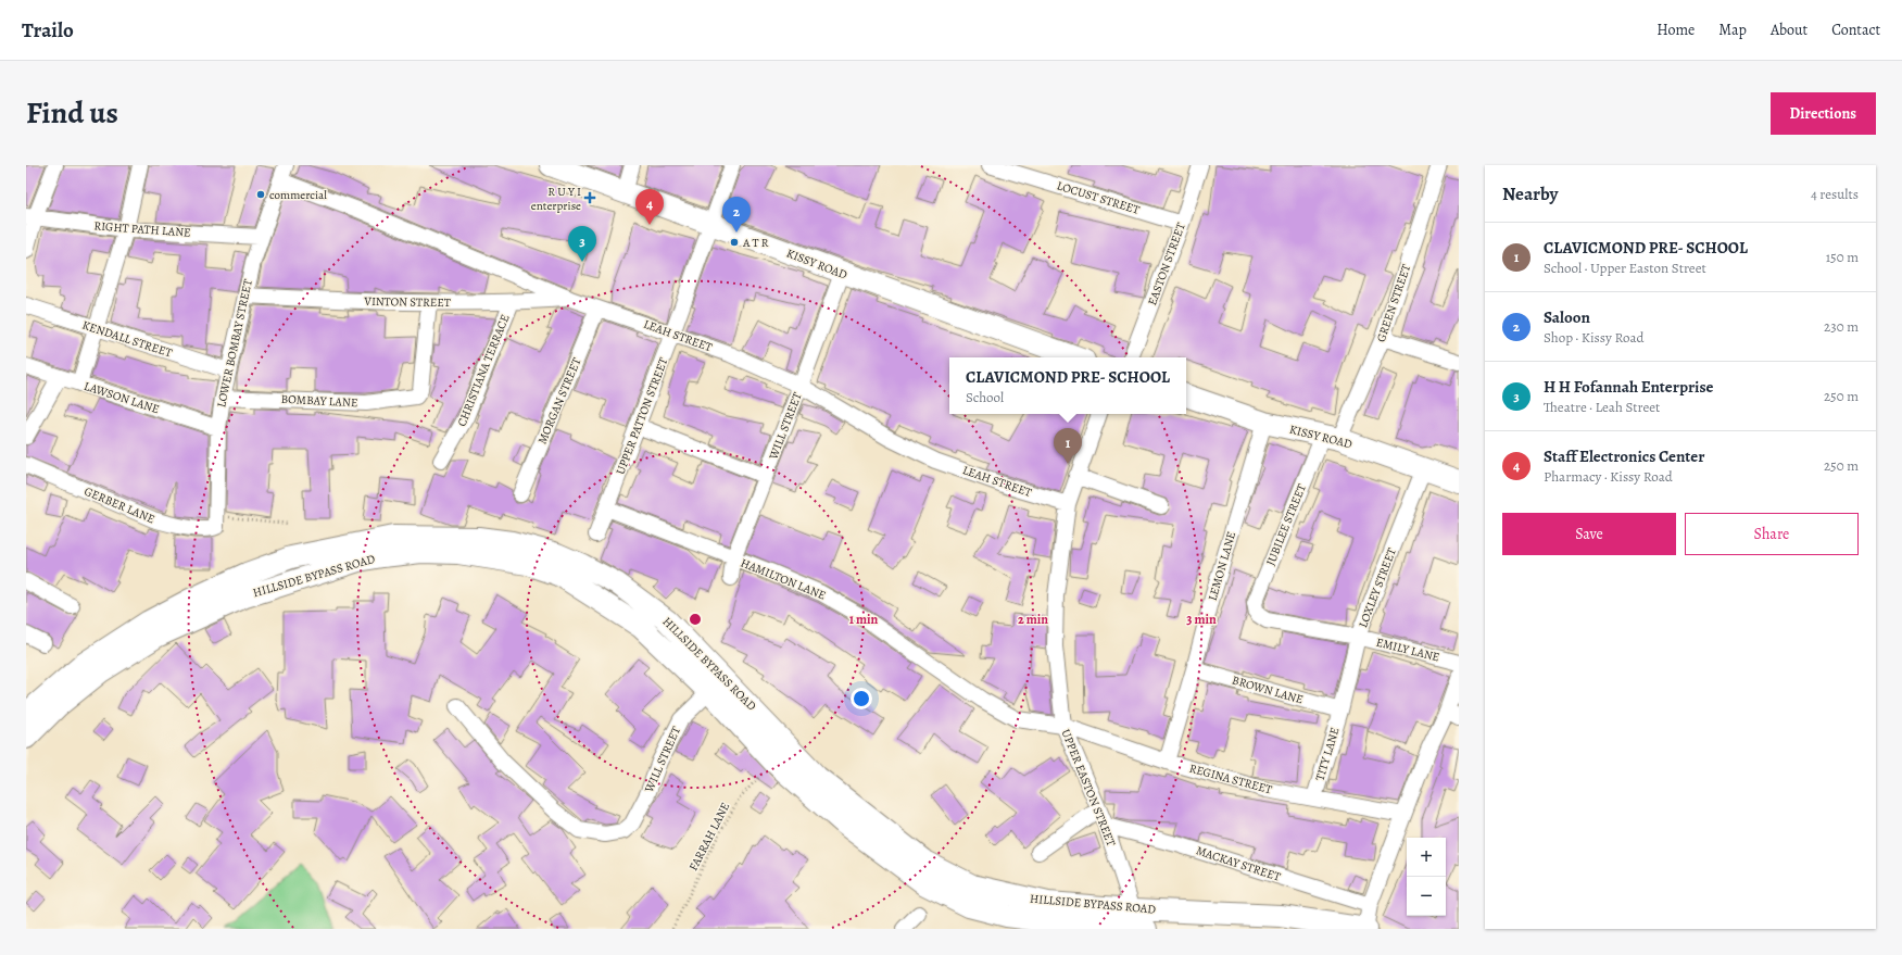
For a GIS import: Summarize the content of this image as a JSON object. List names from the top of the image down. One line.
{"streets":{"street":["LOCUST STREET","RIGHT PATH LANE","KISSY ROAD","EASTON STREET","VINTON STREET","GREEN STREET","LEAH STREET","KENDALL STREET","LOWER BOMBAY STREET","CHRISTIANA TERRACE","LAWSON LANE","BOMBAY LANE","MORGAN STREET","UPPER PATTON STREET","WILL STREET","GERBER LANE","JUBILEE STREET","LEMON LANE","HILLSIDE BYPASS ROAD","HAMILTON LANE","LOXLEY STREET","EMILY LANE","BROWN LANE","TITY LANE","REGINA STREET","UPPER EASTON STREET","MACKAY STREET"],"path":["FARRAH LANE"]},"crossings":[["LOCUST STREET","EASTON STREET"],["RIGHT PATH LANE","LOWER BOMBAY STREET"],["KISSY ROAD","GREEN STREET"],["KISSY ROAD","UPPER PATTON STREET"],["KISSY ROAD","WILL STREET"],["KISSY ROAD","JUBILEE STREET"],["KISSY ROAD","LEMON LANE"],["KISSY ROAD","LOXLEY STREET"],["VINTON STREET","LEAH STREET"],["VINTON STREET","LOWER BOMBAY STREET"],["VINTON STREET","CHRISTIANA TERRACE"],["VINTON STREET","BOMBAY LANE"],["GREEN STREET","JUBILEE STREET"],["LEAH STREET","LOWER BOMBAY STREET"],["LEAH STREET","MORGAN STREET"],["LEAH STREET","UPPER PATTON STREET"],["LEAH STREET","WILL STREET"],["LEAH STREET","UPPER EASTON STREET"],["KENDALL STREET","LOWER BOMBAY STREET"],["LOWER BOMBAY STREET","LAWSON LANE"],["LOWER BOMBAY STREET","BOMBAY LANE"],["LOWER BOMBAY STREET","GERBER LANE"],["UPPER PATTON STREET","HAMILTON LANE"],["WILL STREET","HILLSIDE BYPASS ROAD"],["WILL STREET","HAMILTON LANE"],["JUBILEE STREET","EMILY LANE"],["LEMON LANE","BROWN LANE"],["LEMON LANE","REGINA STREET"],["HILLSIDE BYPASS ROAD","UPPER EASTON STREET"],["HILLSIDE BYPASS ROAD","FARRAH LANE"],["HAMILTON LANE","REGINA STREET"],["HAMILTON LANE","UPPER EASTON STREET"],["LOXLEY STREET","EMILY LANE"],["LOXLEY STREET","BROWN LANE"],["LOXLEY STREET","TITY LANE"],["BROWN LANE","TITY LANE"],["TITY LANE","REGINA STREET"],["REGINA STREET","UPPER EASTON STREET"],["UPPER EASTON STREET","MACKAY STREET"]],"places":{"other":["commercial","A T R"],"health":["R U Y I enterprise"]},"page":{"header":"Trailo","nav":["Home","Map","About","Contact"],"title":"Find us","buttons":["Directions",["Save","Share"]],"heading":["Nearby","4 results"],"pins":["4","2","3","1"],"list":[{"mark":"1","name":"CLAVICMOND PRE- SCHOOL","note":"School · Upper Easton Street","value":"150 m"},{"mark":"2","name":"Saloon","note":"Shop · Kissy Road","value":"230 m"},{"mark":"3","name":"H H Fofannah Enterprise","note":"Theatre · Leah Street","value":"250 m"},{"mark":"4","name":"Staff Electronics Center","note":"Pharmacy · Kissy Road","value":"250 m"}],"popup":["CLAVICMOND PRE- SCHOOL","School"],"map_buttons":["+","−"]},"rings":["1 min","2 min","3 min"]}
